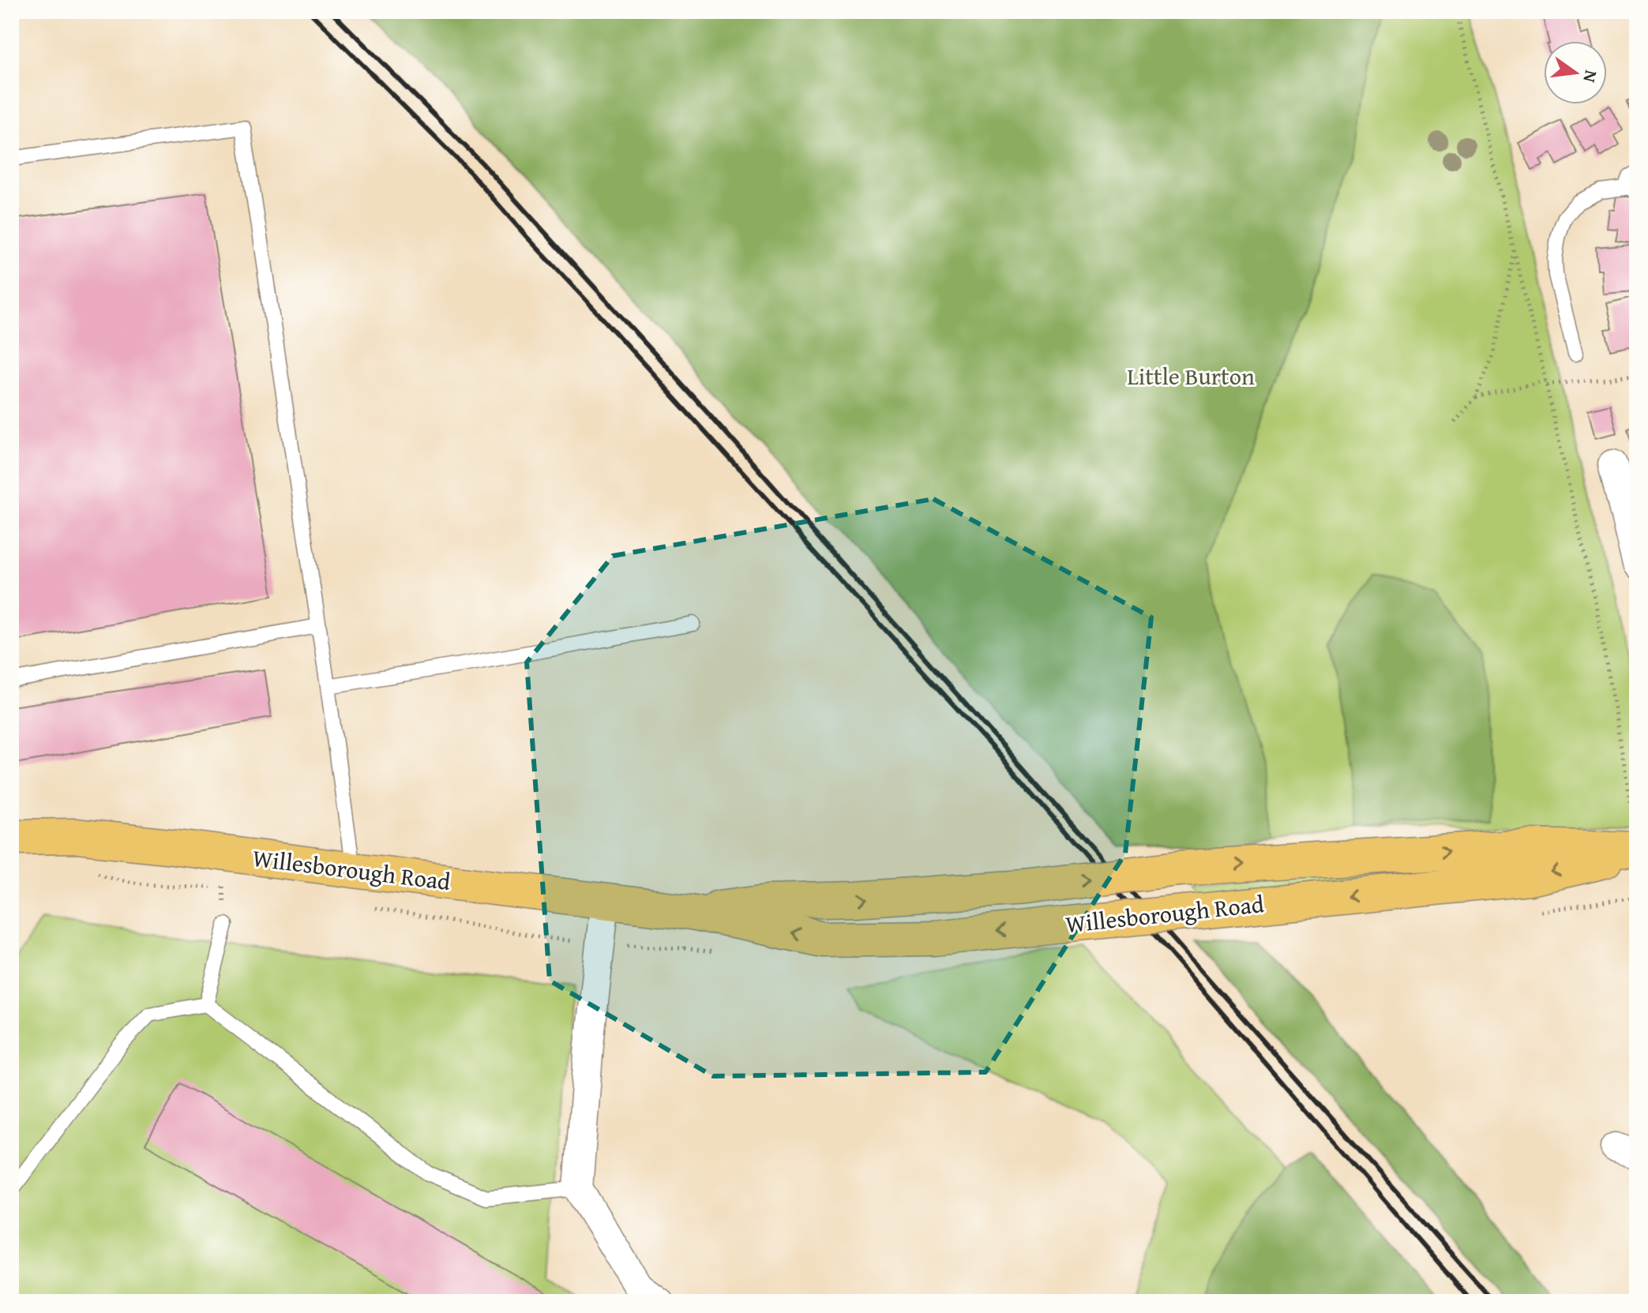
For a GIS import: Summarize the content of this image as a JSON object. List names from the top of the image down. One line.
{"streets":{"main road":["Willesborough Road"]},"parks":["Little Burton"],"north":"right"}
